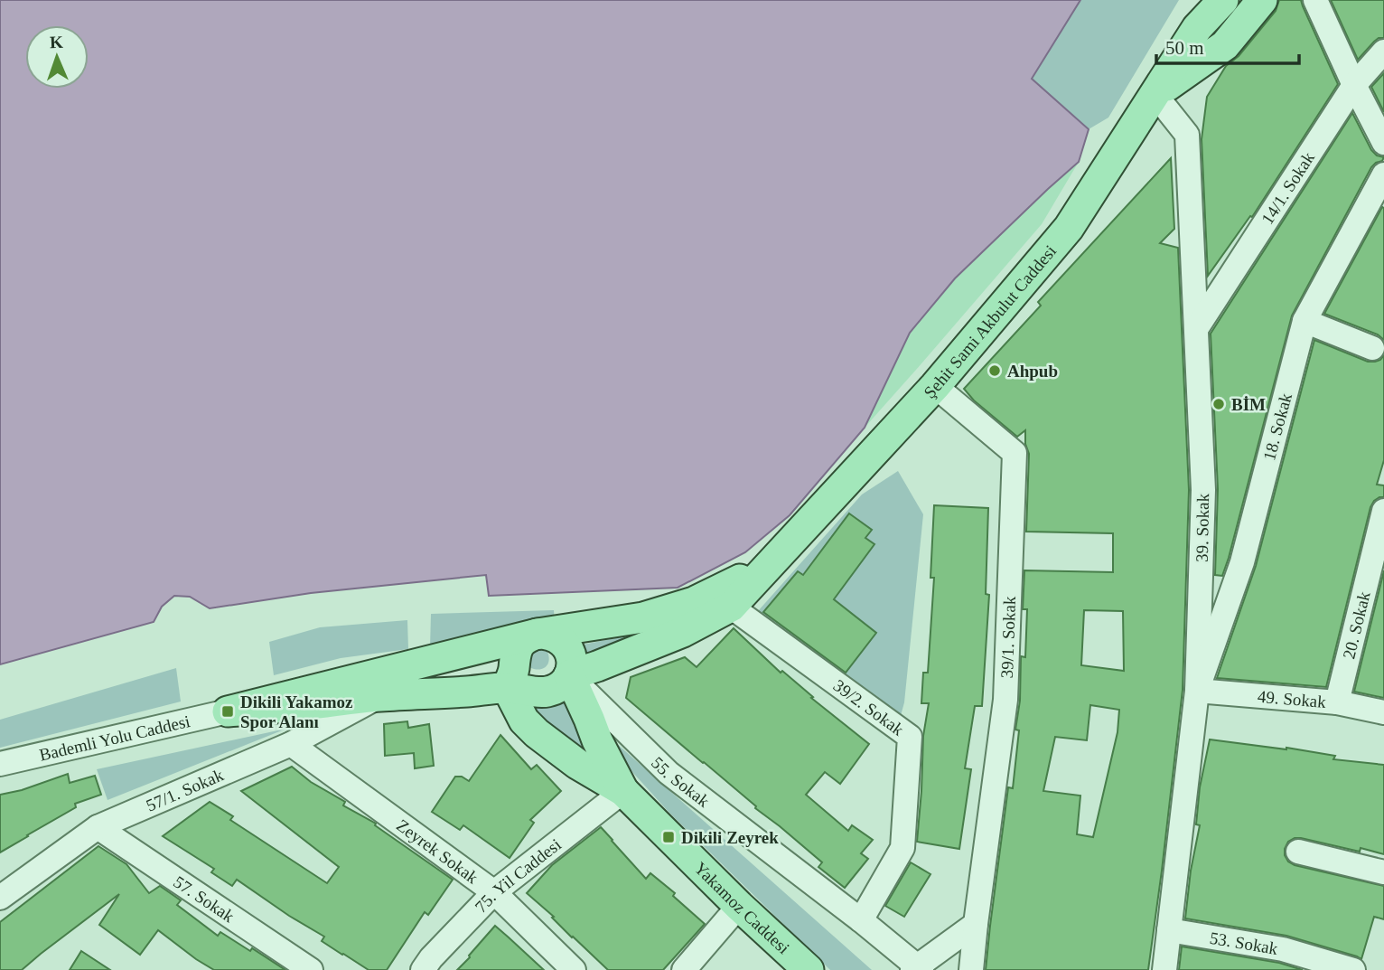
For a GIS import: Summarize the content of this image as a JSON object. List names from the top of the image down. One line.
{"streets":{"main road":["Şehit Sami Akbulut Caddesi","Yakamoz Caddesi"],"street":["14/1. Sokak","18. Sokak","39. Sokak","20. Sokak","39/1. Sokak","49. Sokak","39/2. Sokak","Bademli Yolu Caddesi","55. Sokak","57/1. Sokak","Zeyrek Sokak","75. Yil Caddesi","57. Sokak","53. Sokak"]},"crossings":[["14/1. Sokak","39. Sokak"],["Şehit Sami Akbulut Caddesi","39. Sokak"],["Şehit Sami Akbulut Caddesi","39/1. Sokak"],["Şehit Sami Akbulut Caddesi","39/2. Sokak"],["Şehit Sami Akbulut Caddesi","Bademli Yolu Caddesi"],["Şehit Sami Akbulut Caddesi","55. Sokak"],["18. Sokak","39. Sokak"],["18. Sokak","49. Sokak"],["39. Sokak","49. Sokak"],["39. Sokak","53. Sokak"],["20. Sokak","49. Sokak"],["39/2. Sokak","55. Sokak"],["57/1. Sokak","Zeyrek Sokak"],["57/1. Sokak","57. Sokak"],["Zeyrek Sokak","75. Yil Caddesi"],["75. Yil Caddesi","Yakamoz Caddesi"]],"places":{"other":["Ahpub","BİM"],"transit":["Dikili Yakamoz Spor Alanı","Dikili Zeyrek"]},"scale_bar":"50 m","north":"top"}
